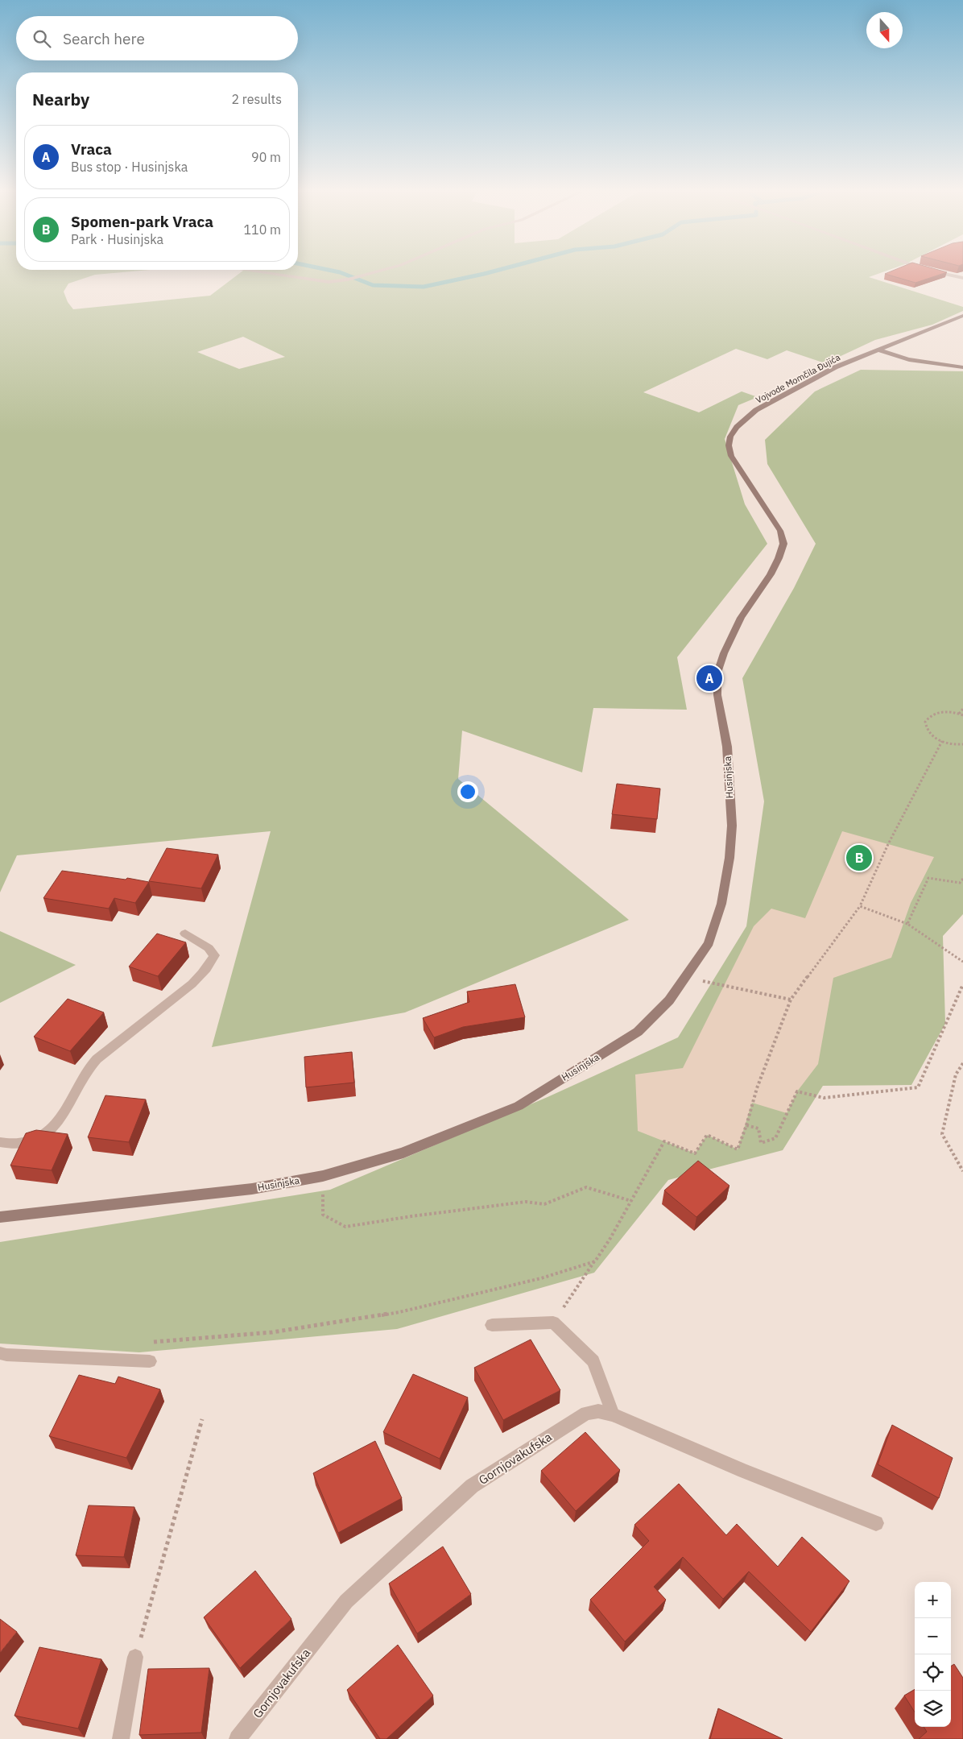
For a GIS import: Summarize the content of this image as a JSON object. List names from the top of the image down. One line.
{"streets":{"main road":["Vojvode Momčila Đujića","Husinjska"],"street":["Gornjovakufska"]},"crossings":[["Vojvode Momčila Đujića","Husinjska"]],"north":"bottom","page":{"search":"Search here","heading":["Nearby","2 results"],"list":[{"mark":"A","name":"Vraca","note":"Bus stop · Husinjska","value":"90 m"},{"mark":"B","name":"Spomen-park Vraca","note":"Park · Husinjska","value":"110 m"}],"pins":["A","B"],"map_buttons":["+","−"]}}
